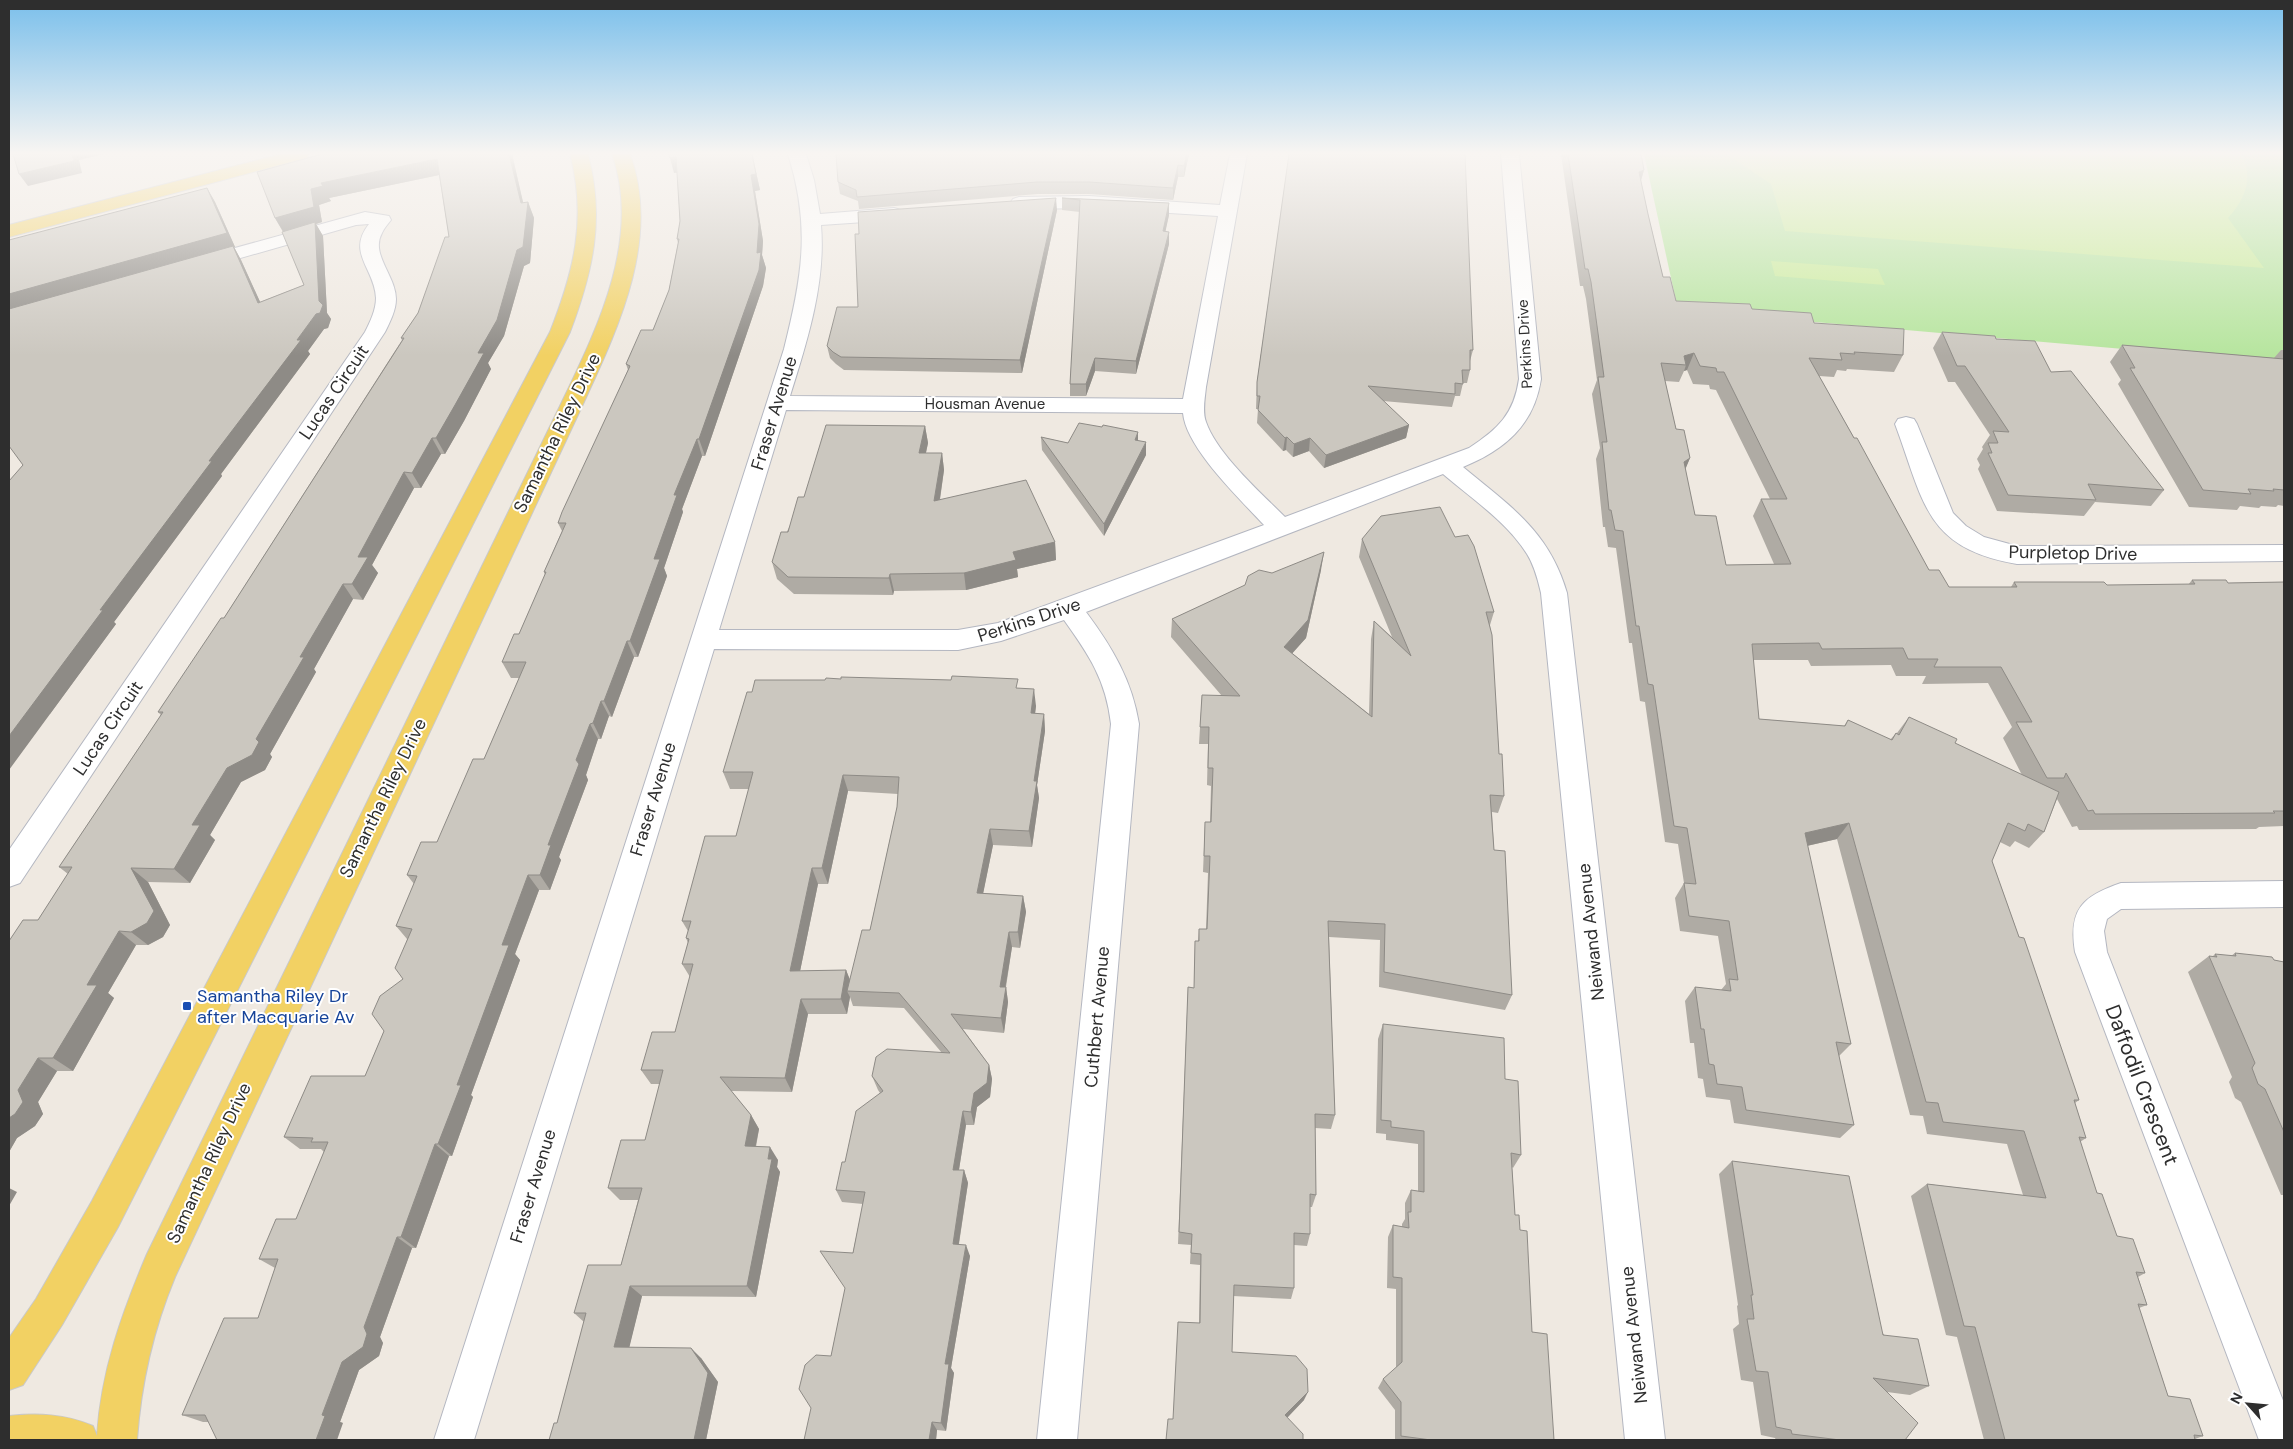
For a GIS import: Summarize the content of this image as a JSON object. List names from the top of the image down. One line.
{"streets":{"main road":["Samantha Riley Drive"],"street":["Perkins Drive","Lucas Circuit","Housman Avenue","Fraser Avenue","Purpletop Drive","Neiwand Avenue","Cuthbert Avenue","Daffodil Crescent"]},"crossings":[["Perkins Drive","Fraser Avenue"],["Perkins Drive","Neiwand Avenue"],["Perkins Drive","Cuthbert Avenue"],["Housman Avenue","Fraser Avenue"]],"places":{"transit":["Samantha Riley Dr after Macquarie Av"]},"north":"top left"}
